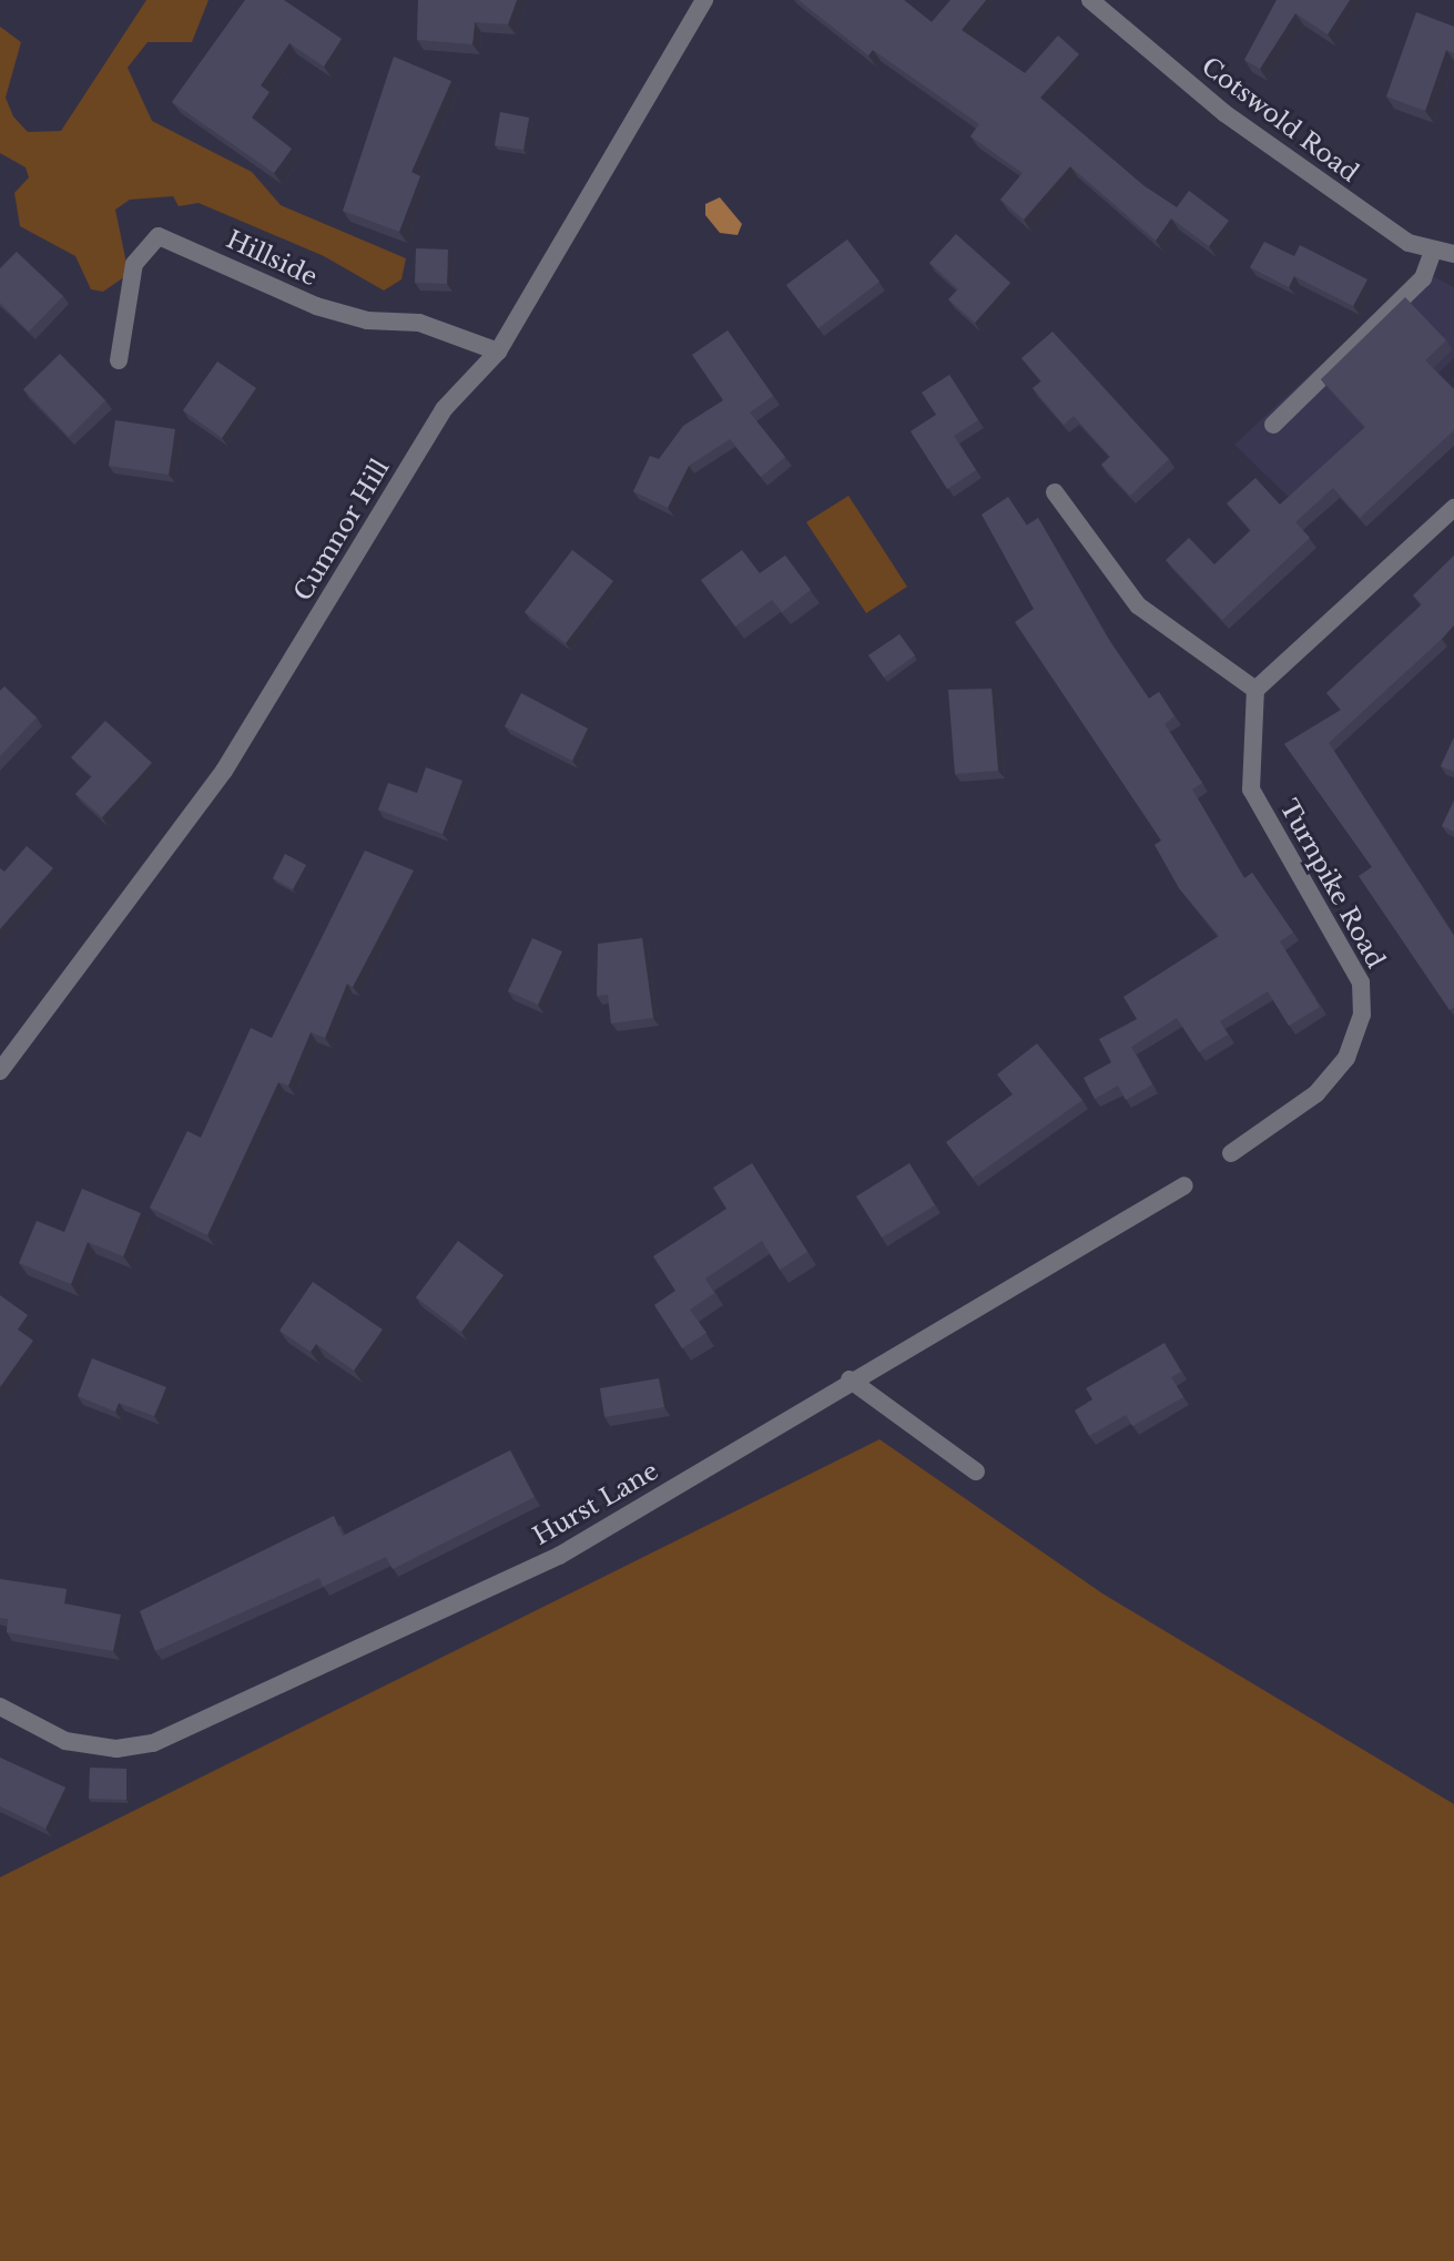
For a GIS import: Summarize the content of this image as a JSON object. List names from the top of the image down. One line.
{"streets":{"street":["Cotswold Road","Hillside","Cumnor Hill","Turnpike Road","Hurst Lane"]},"crossings":[["Hillside","Cumnor Hill"]]}
